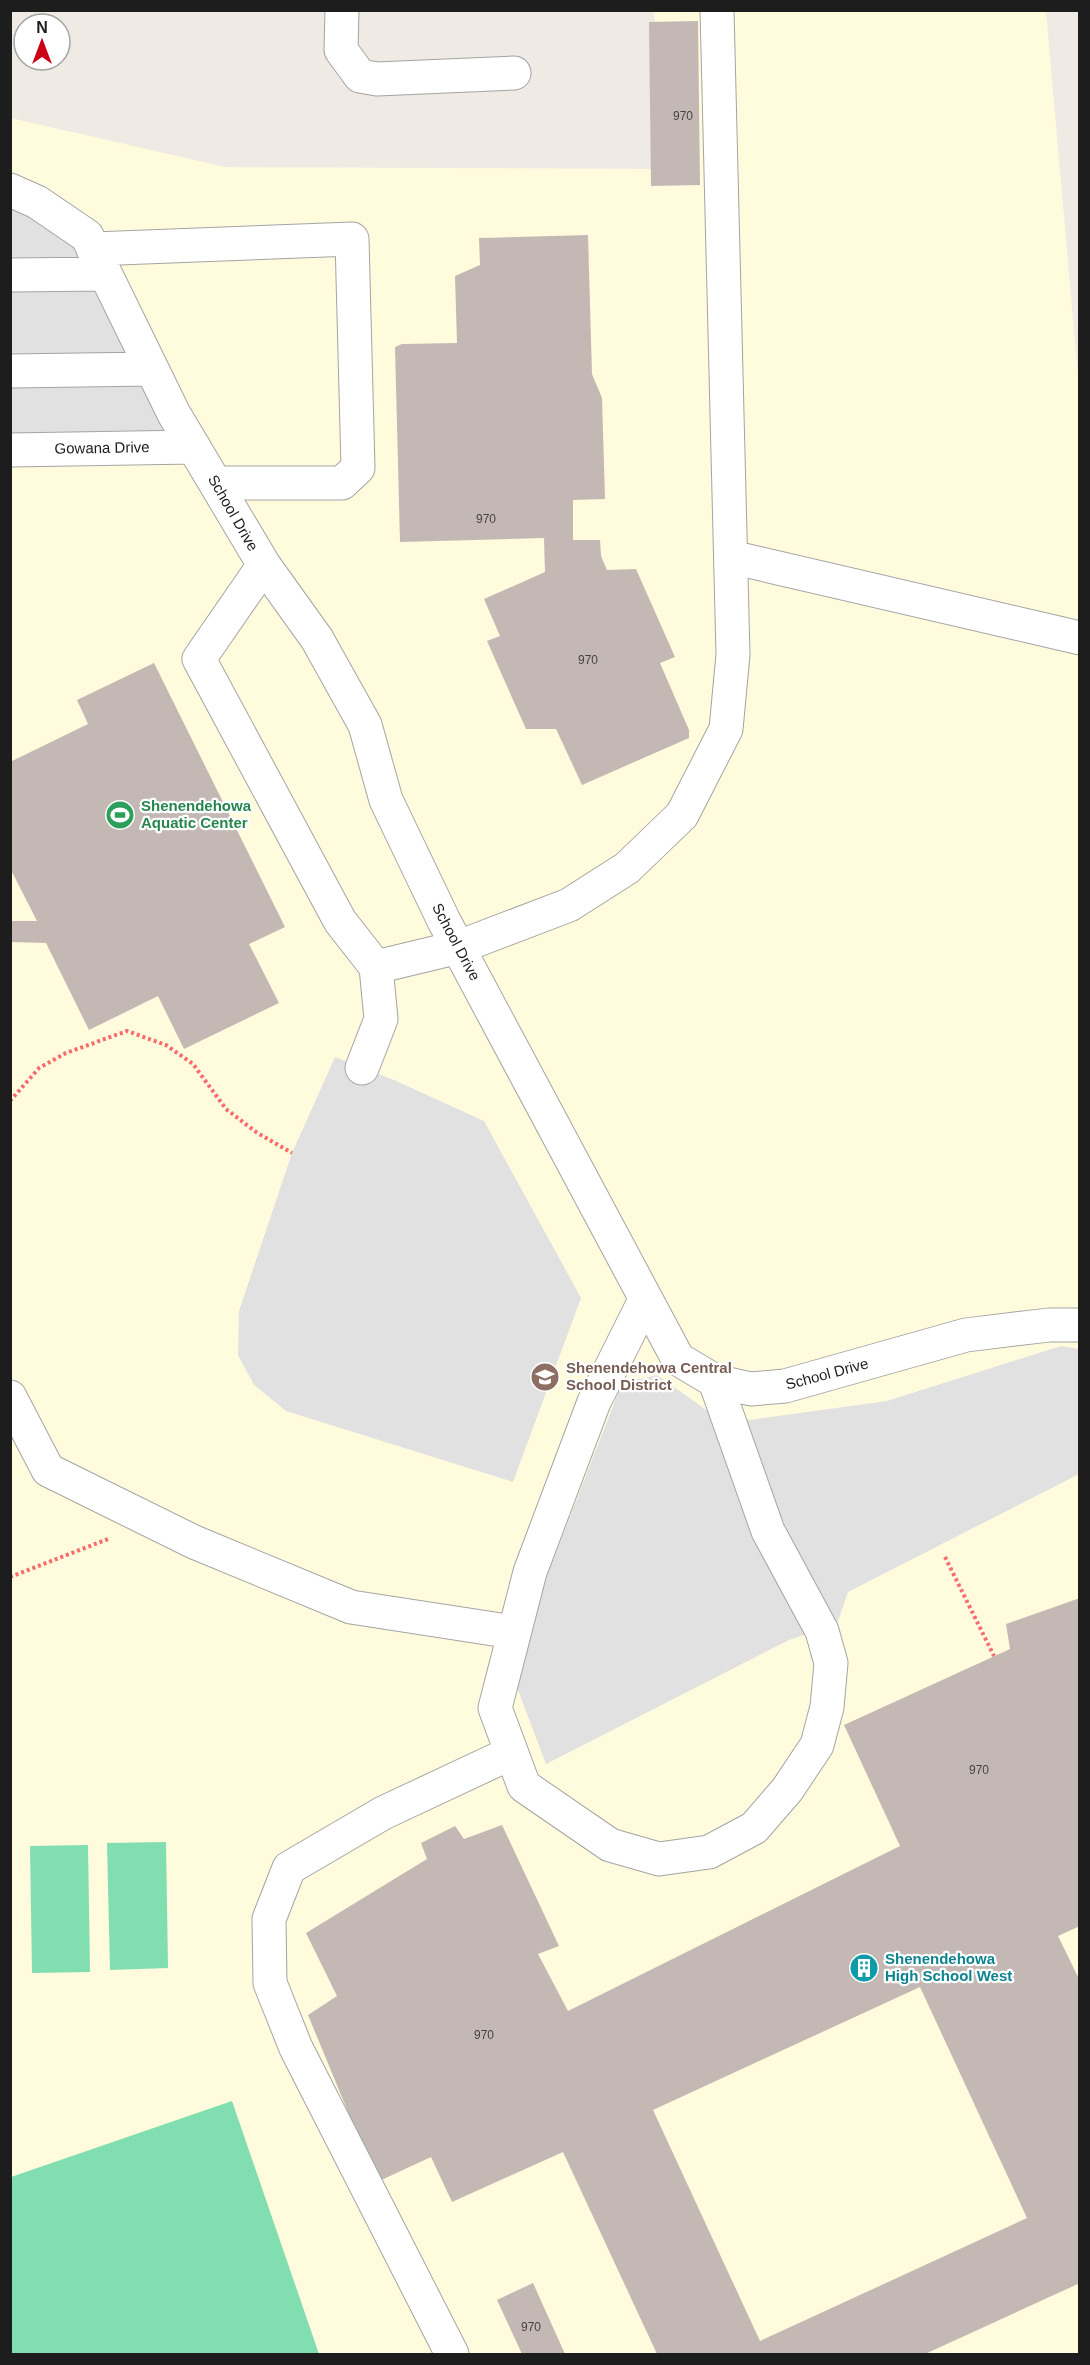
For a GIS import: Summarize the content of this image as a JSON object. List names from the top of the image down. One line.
{"streets":{"street":["Gowana Drive","School Drive"]},"crossings":[["Gowana Drive","School Drive"]],"places":{"sports":["Shenendehowa Aquatic Center"],"school or university":["Shenendehowa Central School District"],"building":["Shenendehowa High School West"]},"house_numbers":["970","970","970","970","970","970"],"north":"top"}
